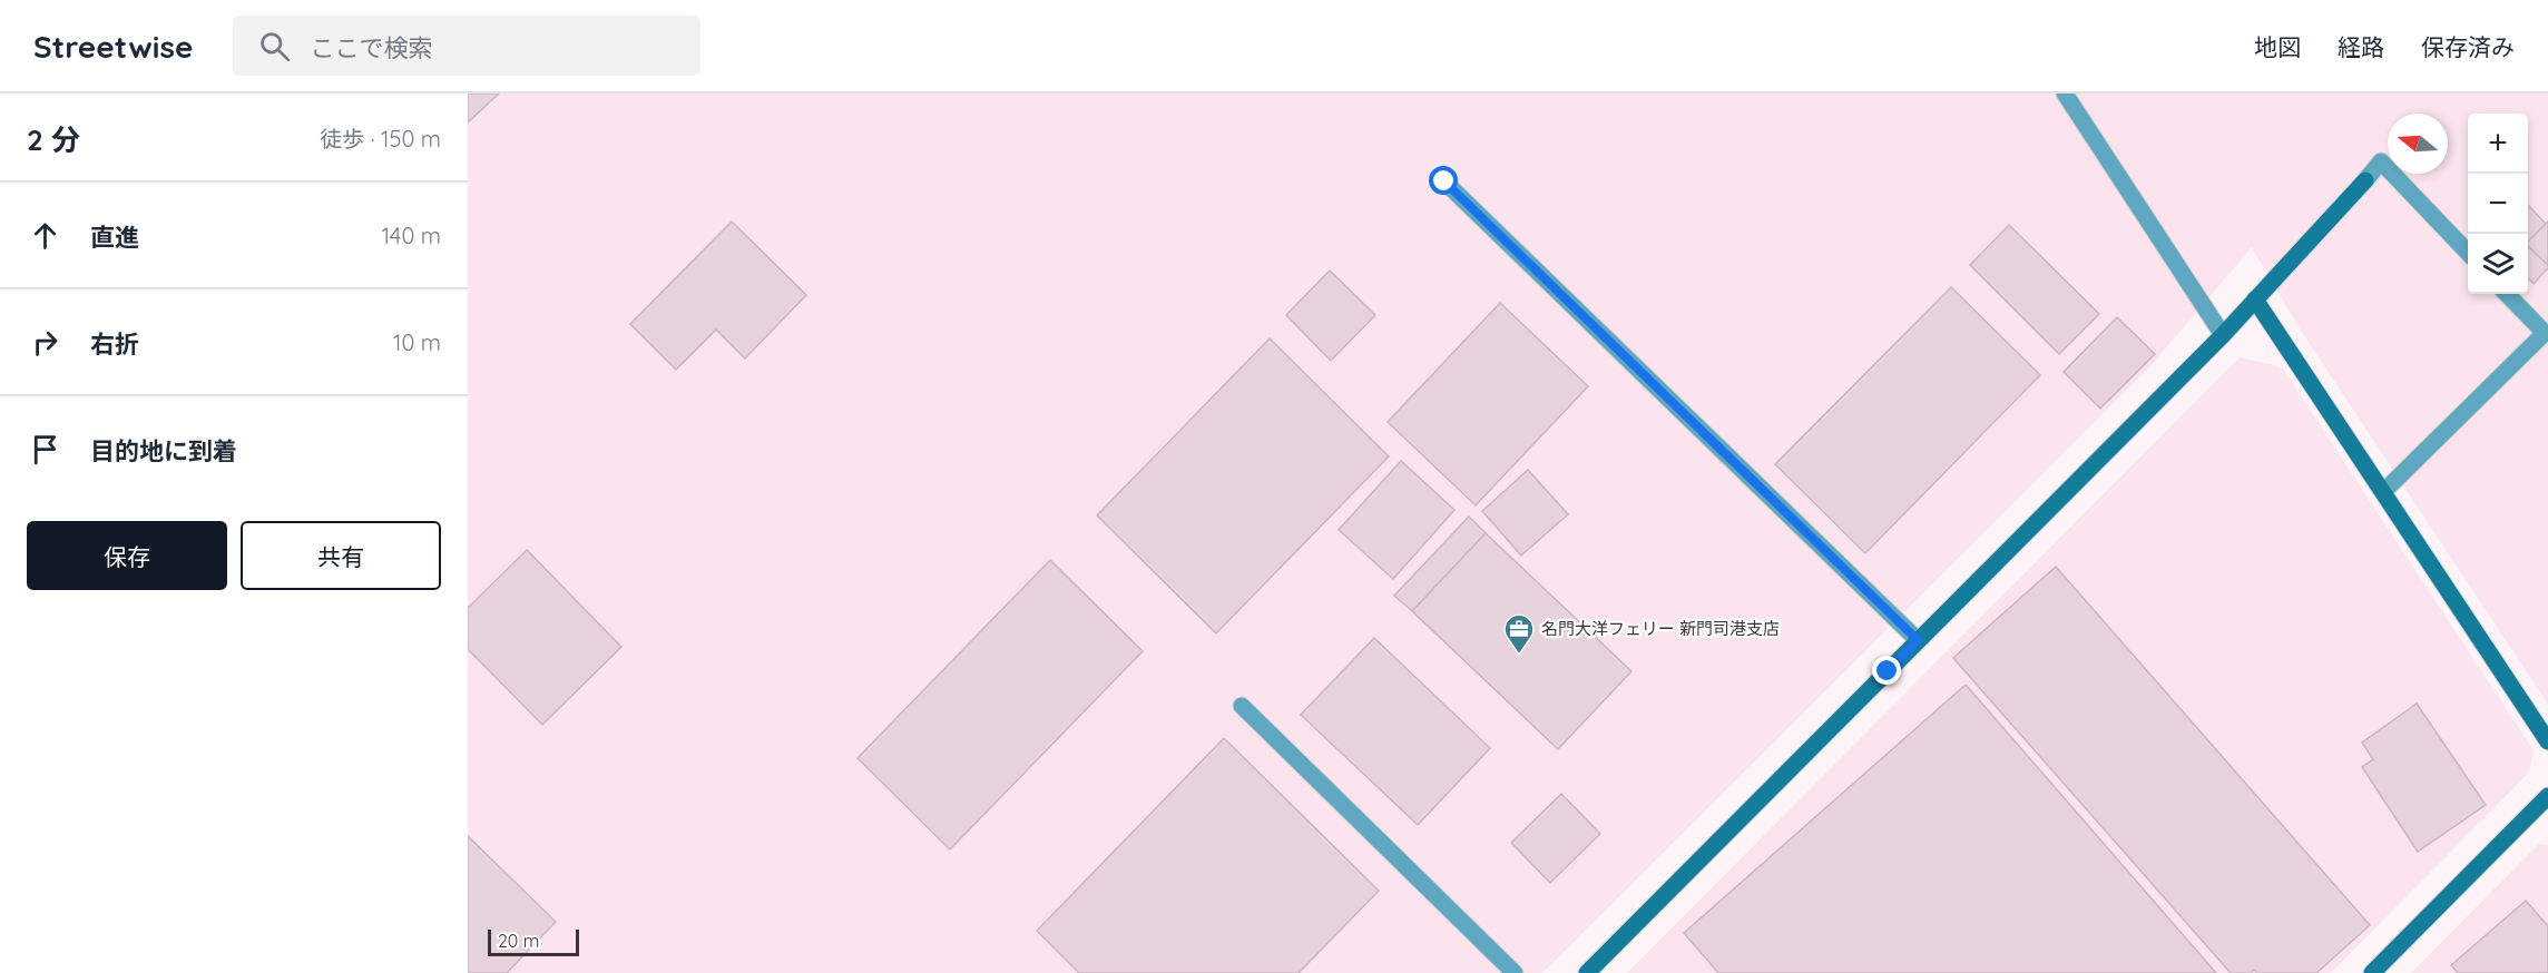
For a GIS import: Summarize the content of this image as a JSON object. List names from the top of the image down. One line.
{"places":{"office":["名門大洋フェリー 新門司港支店"]},"scale_bar":"20 m","north":"left","page":{"header":"Streetwise","search":"ここで検索","nav":["地図","経路","保存済み"],"heading":["2 分","徒歩 · 150 m"],"map_buttons":["+","−"],"list":[["直進","140 m"],["右折","10 m"],"目的地に到着"],"buttons":["保存","共有"],"scale":"20 m"}}
